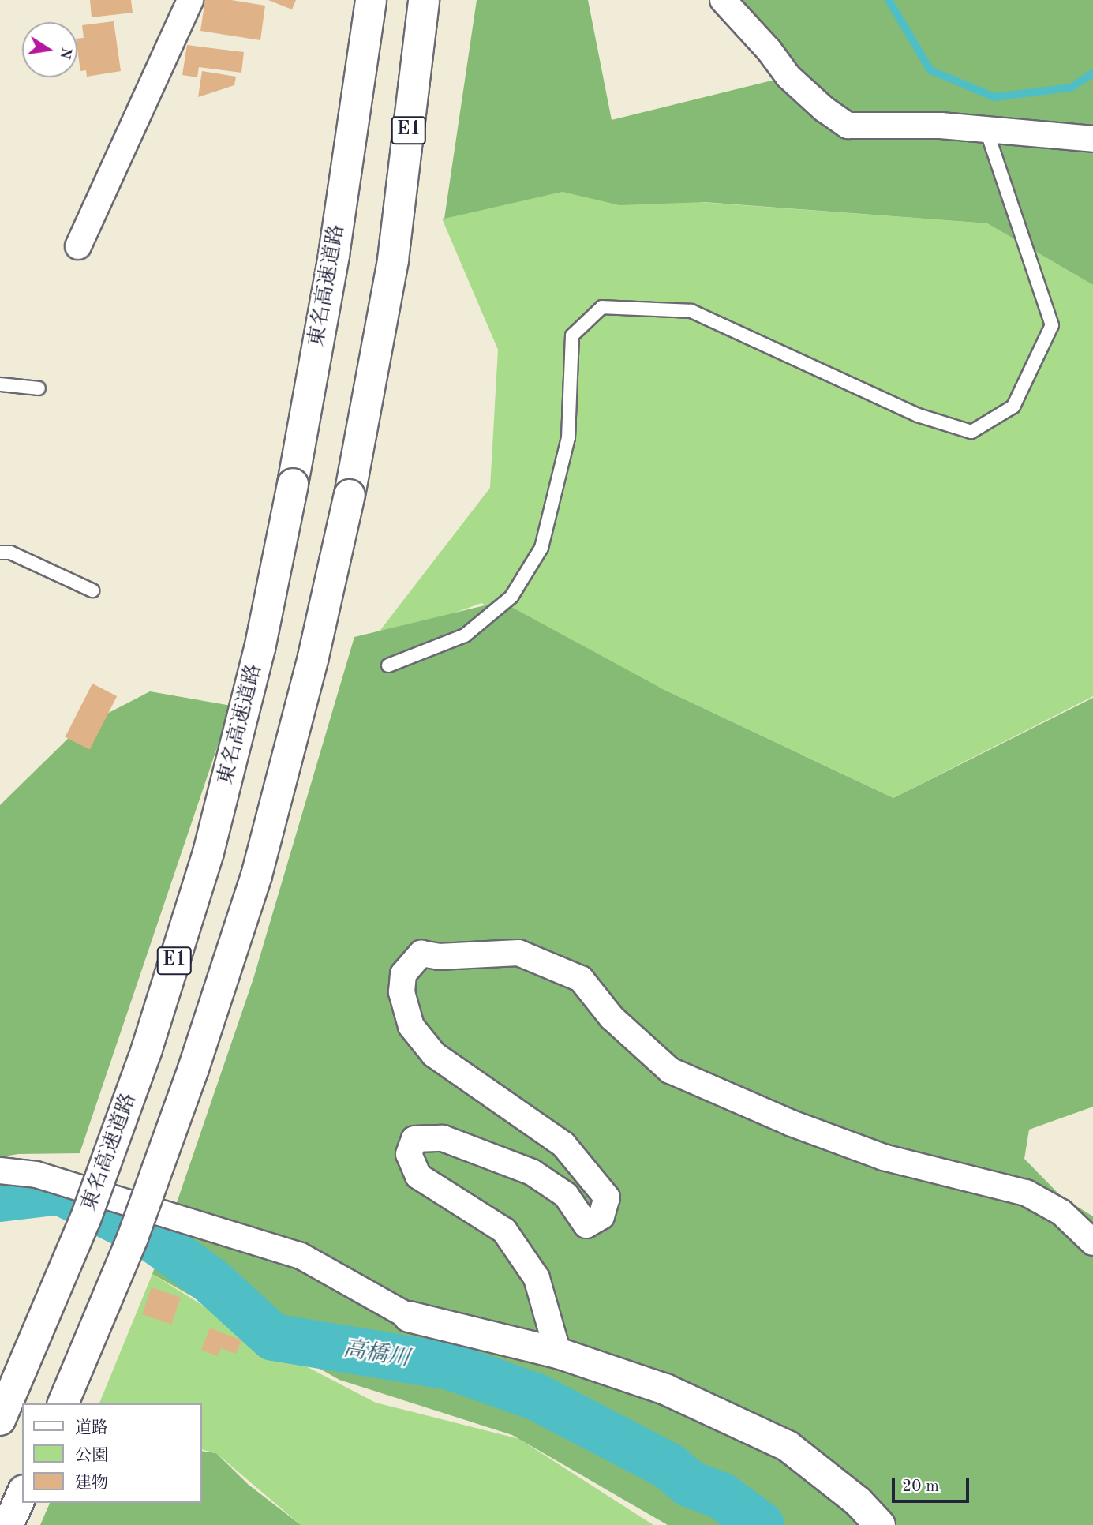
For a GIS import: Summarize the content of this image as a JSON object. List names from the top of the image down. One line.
{"streets":{"main road":["E1","東名高速道路"]},"water":["高橋川"],"legend":["道路","公園","建物"],"scale_bar":"20 m","north":"right"}
